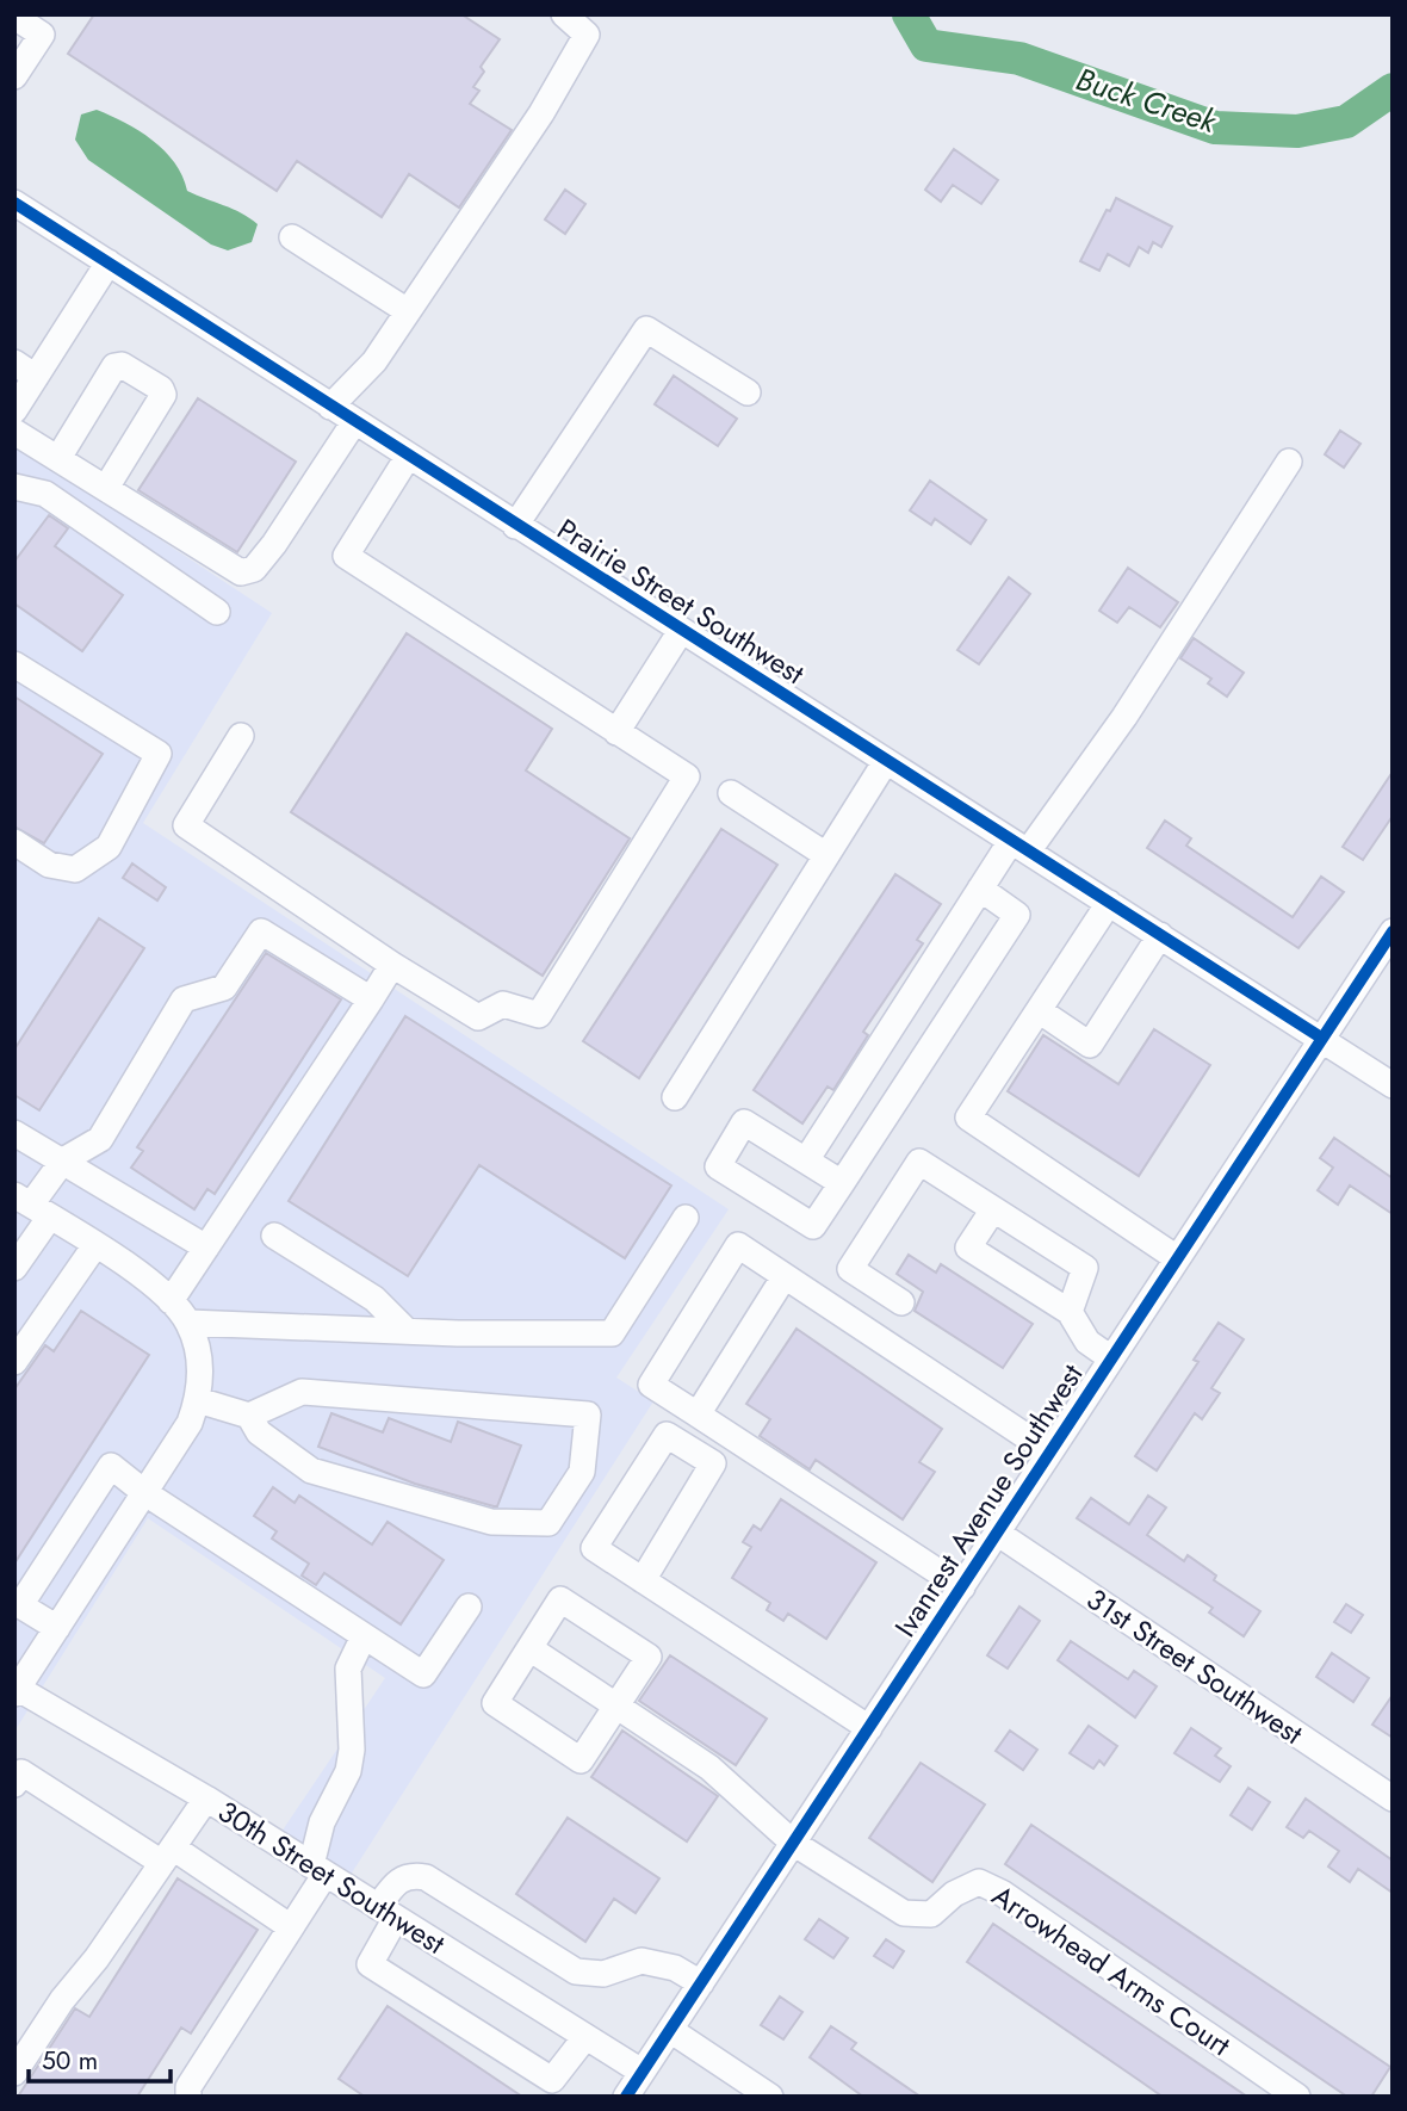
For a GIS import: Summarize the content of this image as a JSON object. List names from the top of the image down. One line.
{"streets":{"street":["Prairie Street Southwest","Ivanrest Avenue Southwest","31st Street Southwest","30th Street Southwest","Arrowhead Arms Court"]},"crossings":[["Prairie Street Southwest","Ivanrest Avenue Southwest"],["Ivanrest Avenue Southwest","31st Street Southwest"],["Ivanrest Avenue Southwest","30th Street Southwest"],["Ivanrest Avenue Southwest","Arrowhead Arms Court"]],"water":["Buck Creek"],"scale_bar":"50 m"}
